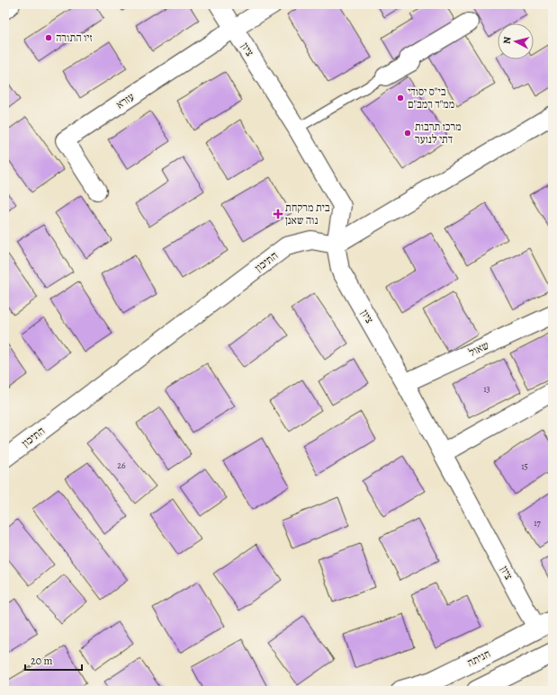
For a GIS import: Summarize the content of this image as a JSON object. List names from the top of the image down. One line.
{"streets":{"street":["ציון","עזרא","התיכון","שאול","חניתה"]},"crossings":[["ציון","עזרא"],["ציון","התיכון"],["ציון","שאול"],["ציון","חניתה"]],"places":{"other":["זיו התורה","בי\"ס יסודי ממ\"ד רמב\"ם","מרכז תרבות דתי לנוער"],"health":["בית מרקחת נוה שאנן"]},"house_numbers":["13","26","15","17"],"scale_bar":"20 m","north":"left"}
